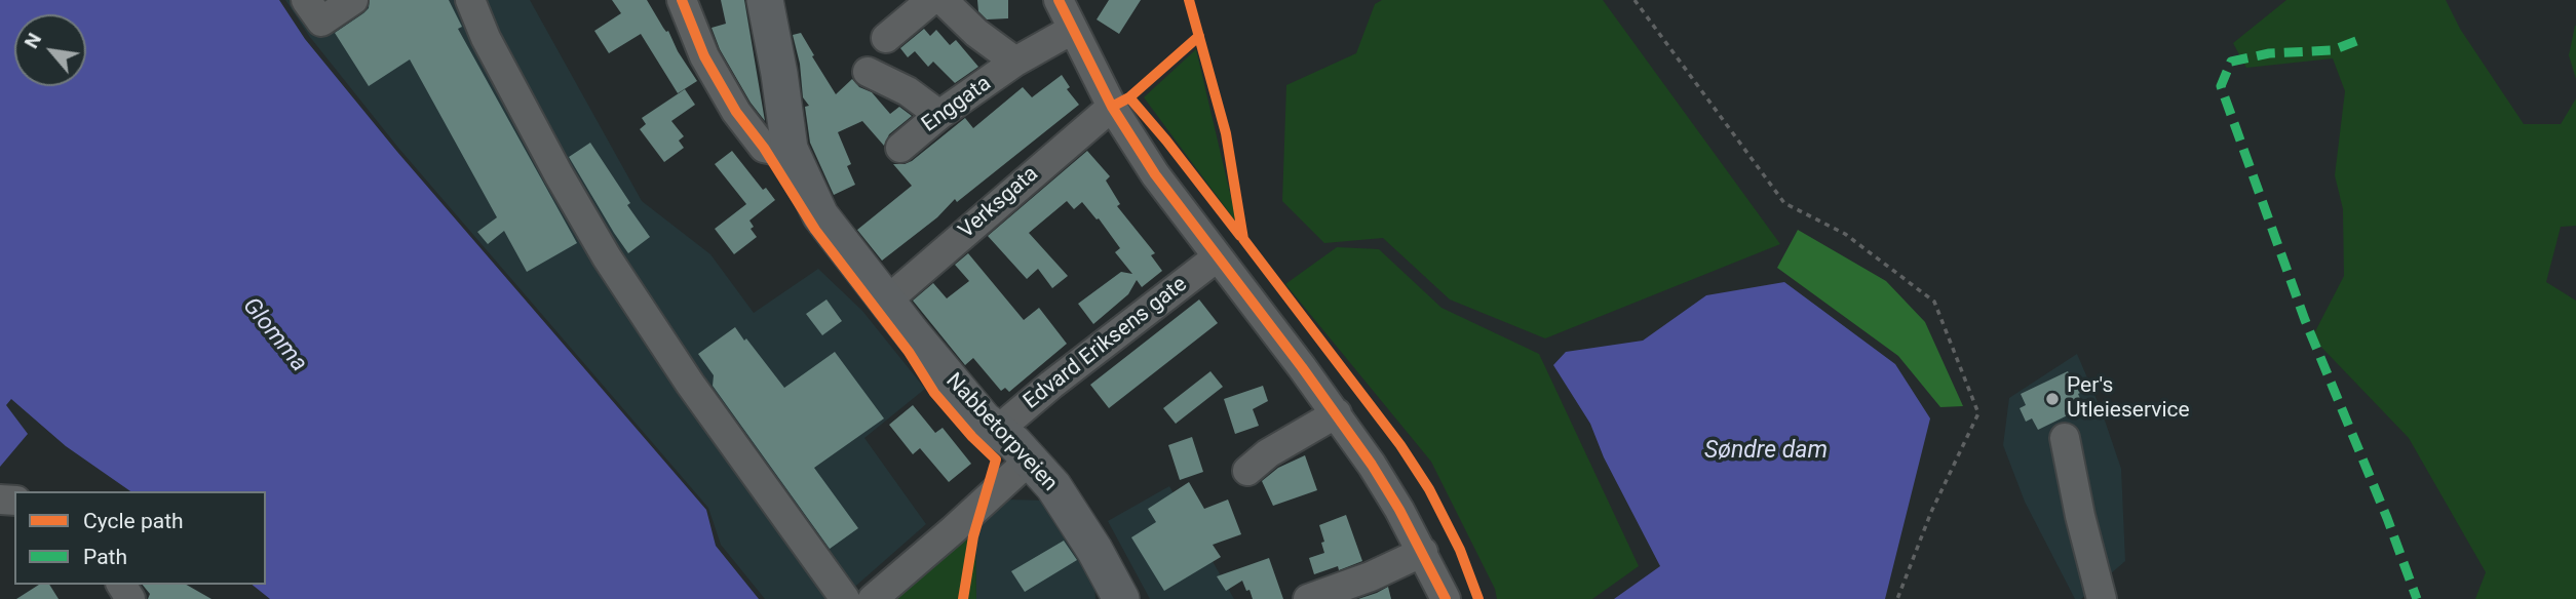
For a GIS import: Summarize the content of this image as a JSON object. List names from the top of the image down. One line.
{"streets":{"main road":["Nabbetorpveien"],"street":["Enggata","Verksgata","Edvard Eriksens gate"]},"crossings":[["Verksgata","Nabbetorpveien"],["Edvard Eriksens gate","Nabbetorpveien"]],"water":["Glomma","Søndre dam"],"places":["Per's Utleieservice"],"legend":["Cycle path","Path"],"north":"top left"}
